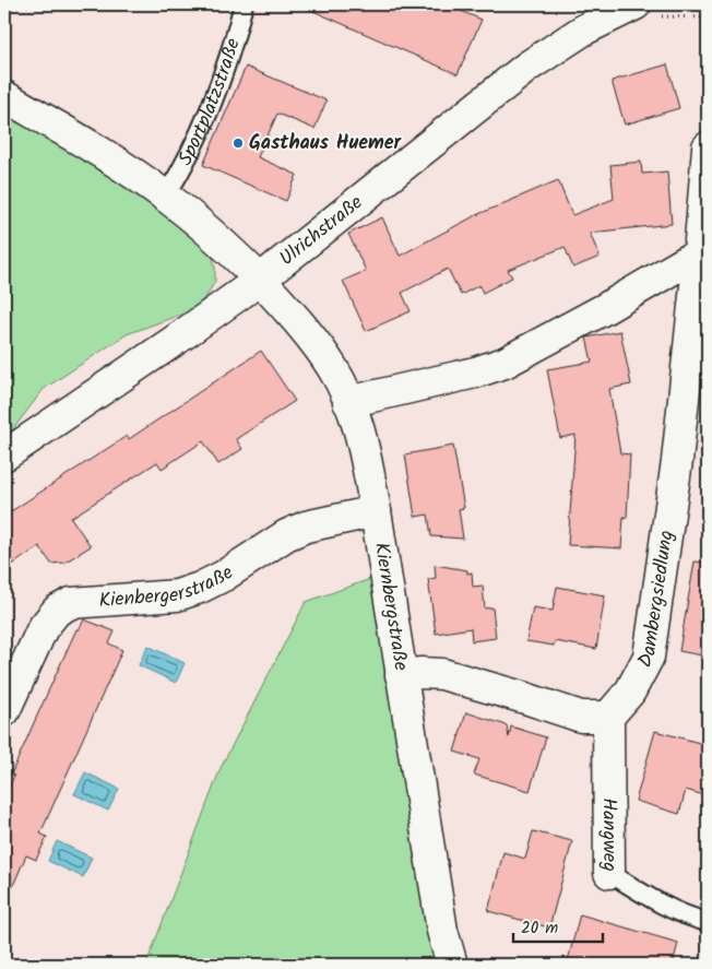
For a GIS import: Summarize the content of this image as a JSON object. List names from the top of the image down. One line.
{"streets":{"street":["Ulrichstraße","Kienbergerstraße","Dambergsiedlung","Kiernbergstraße","Hangweg"],"lane":["Sportplatzstraße"]},"crossings":[["Ulrichstraße","Kiernbergstraße"],["Kienbergerstraße","Kiernbergstraße"],["Dambergsiedlung","Hangweg"]],"places":["Gasthaus Huemer"],"scale_bar":"20 m"}
